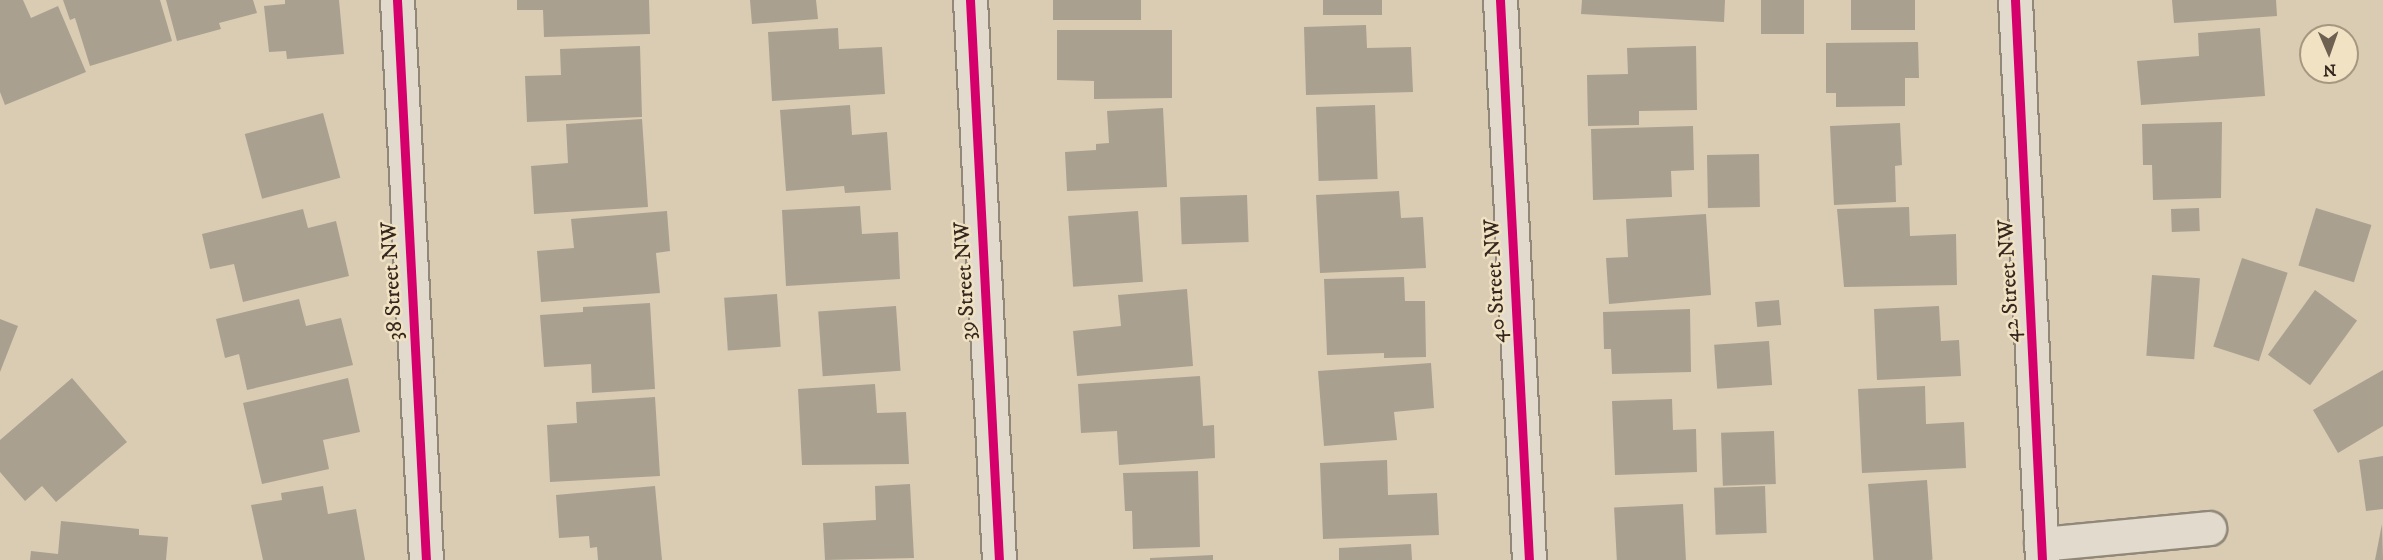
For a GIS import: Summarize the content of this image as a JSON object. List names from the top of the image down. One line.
{"streets":{"street":["38 Street NW","39 Street NW","40 Street NW","42 Street NW"]},"north":"bottom"}
